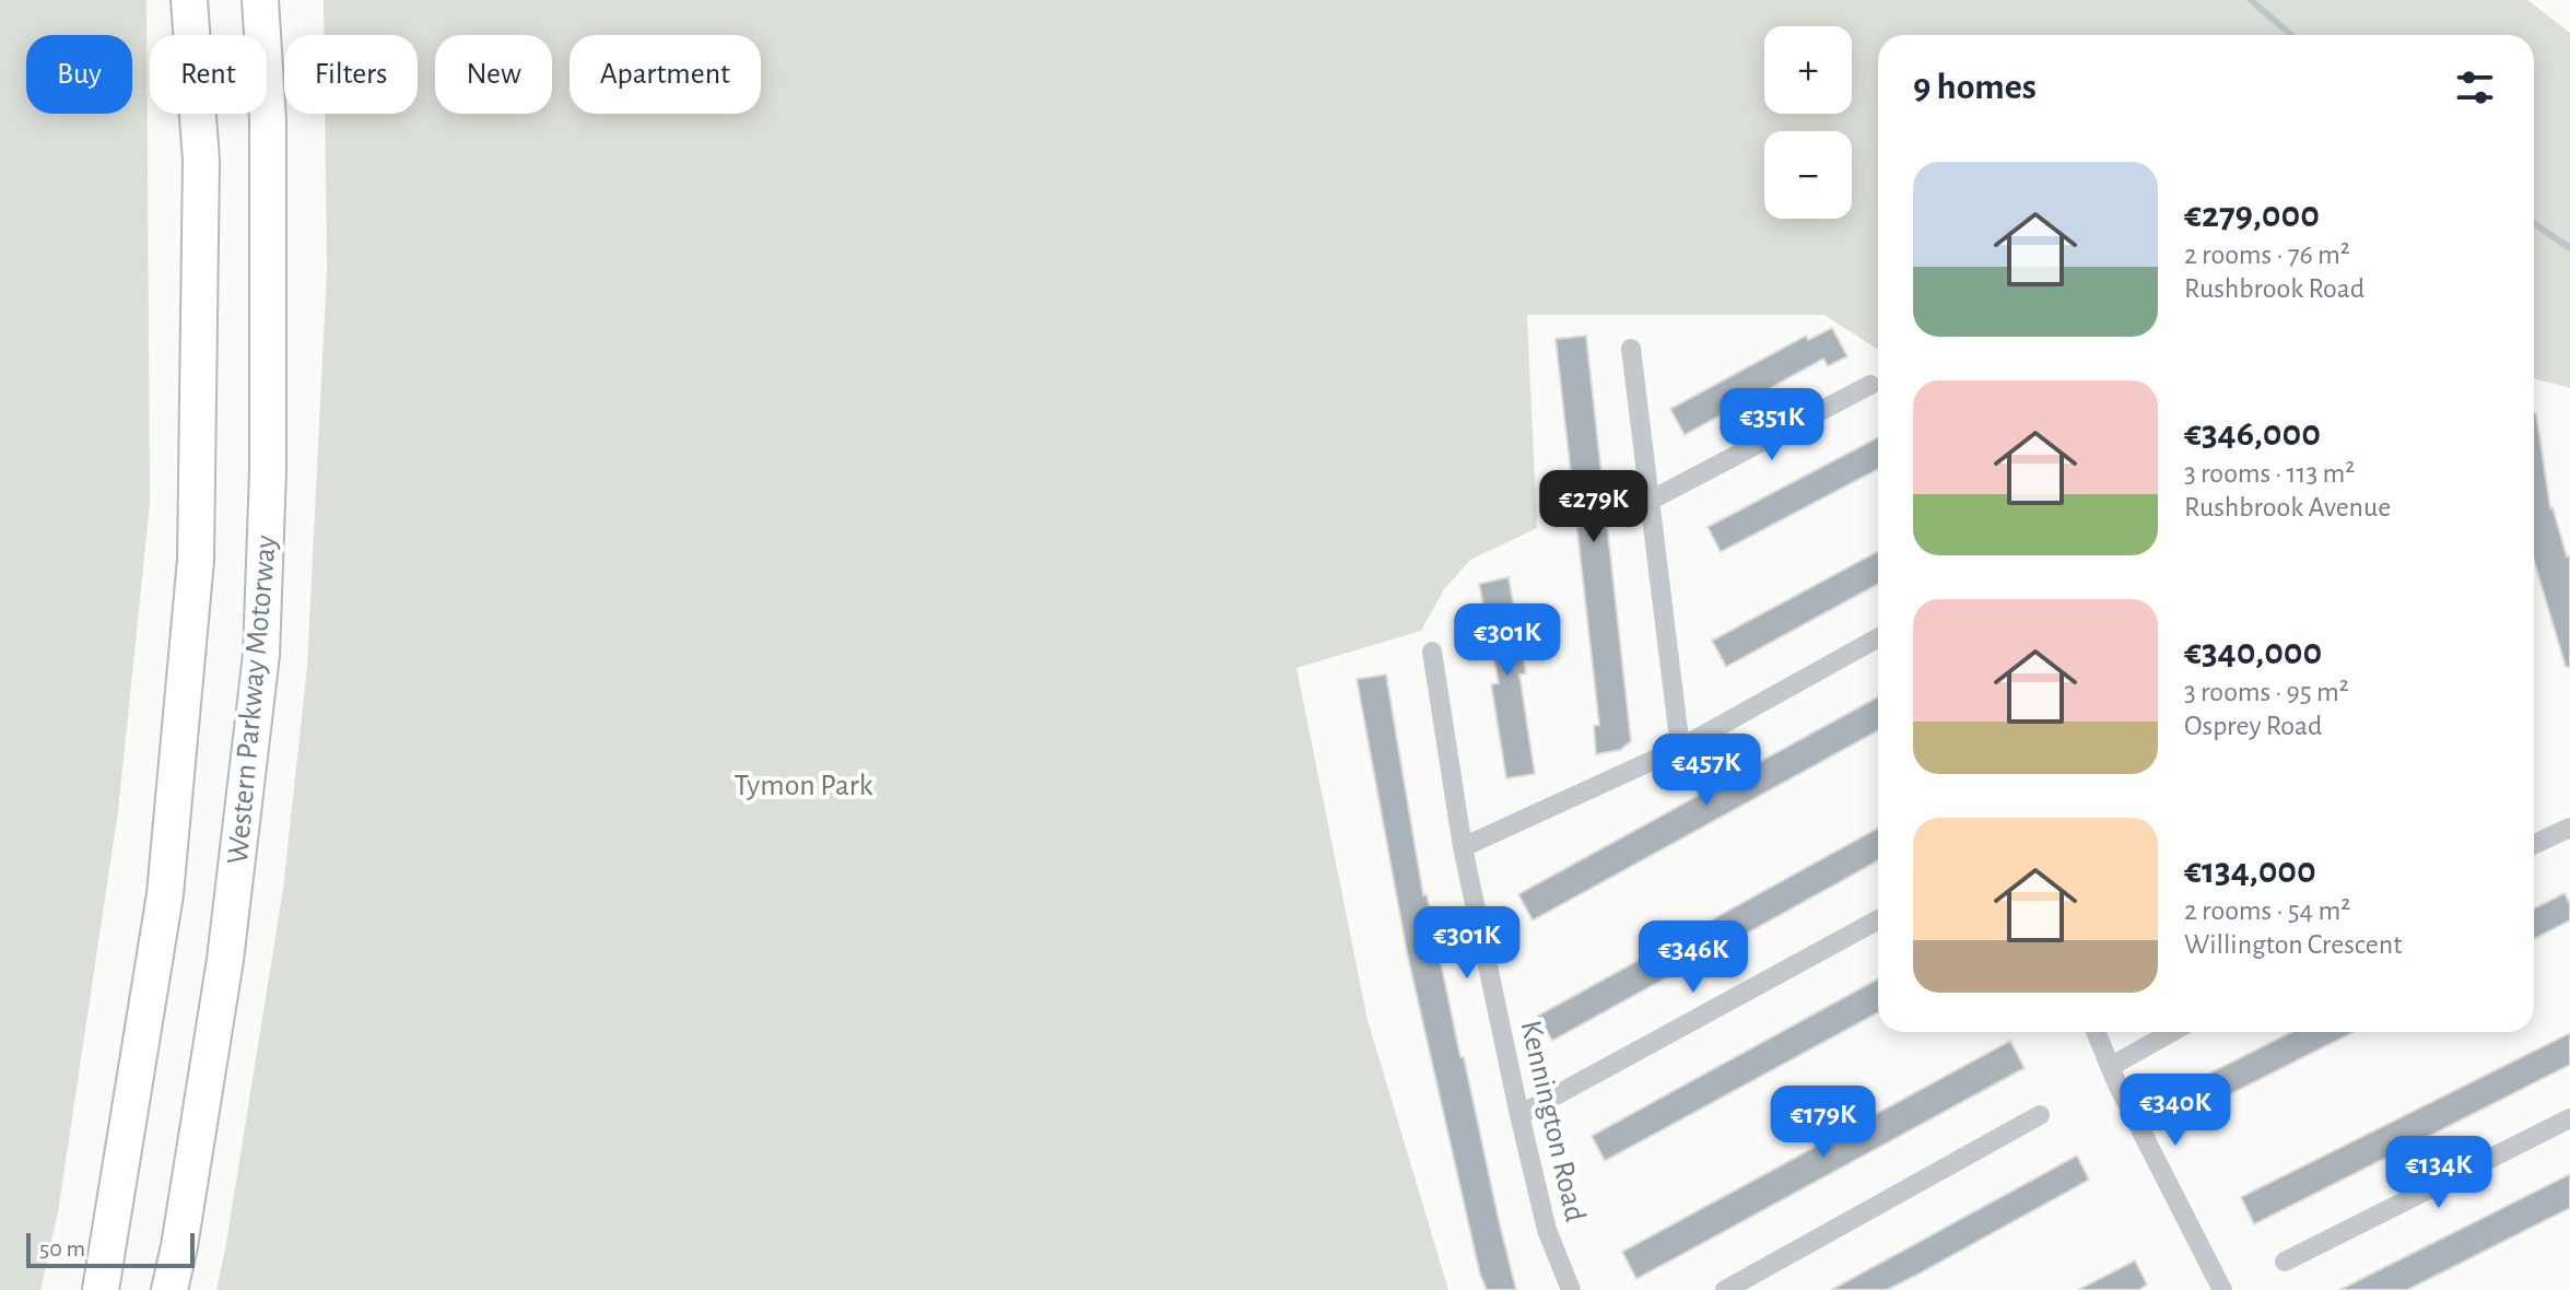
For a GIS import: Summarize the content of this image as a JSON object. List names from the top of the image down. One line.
{"streets":{"highway":["Western Parkway Motorway"],"street":["Kennington Road"]},"parks":["Tymon Park"],"scale_bar":"50 m","page":{"map_buttons":["+","−"],"chip":["Buy","Rent","Filters","New","Apartment"],"heading":"9 homes","list":[{"name":"€279,000","note":"2 rooms · 76 m² · Rushbrook Road"},{"name":"€346,000","note":"3 rooms · 113 m² · Rushbrook Avenue"},{"name":"€340,000","note":"3 rooms · 95 m² · Osprey Road"},{"name":"€134,000","note":"2 rooms · 54 m² · Willington Crescent"}],"price":["€351K","€279K","€301K","€457K","€301K","€346K","€340K","€179K","€134K"],"scale":"50 m"}}
